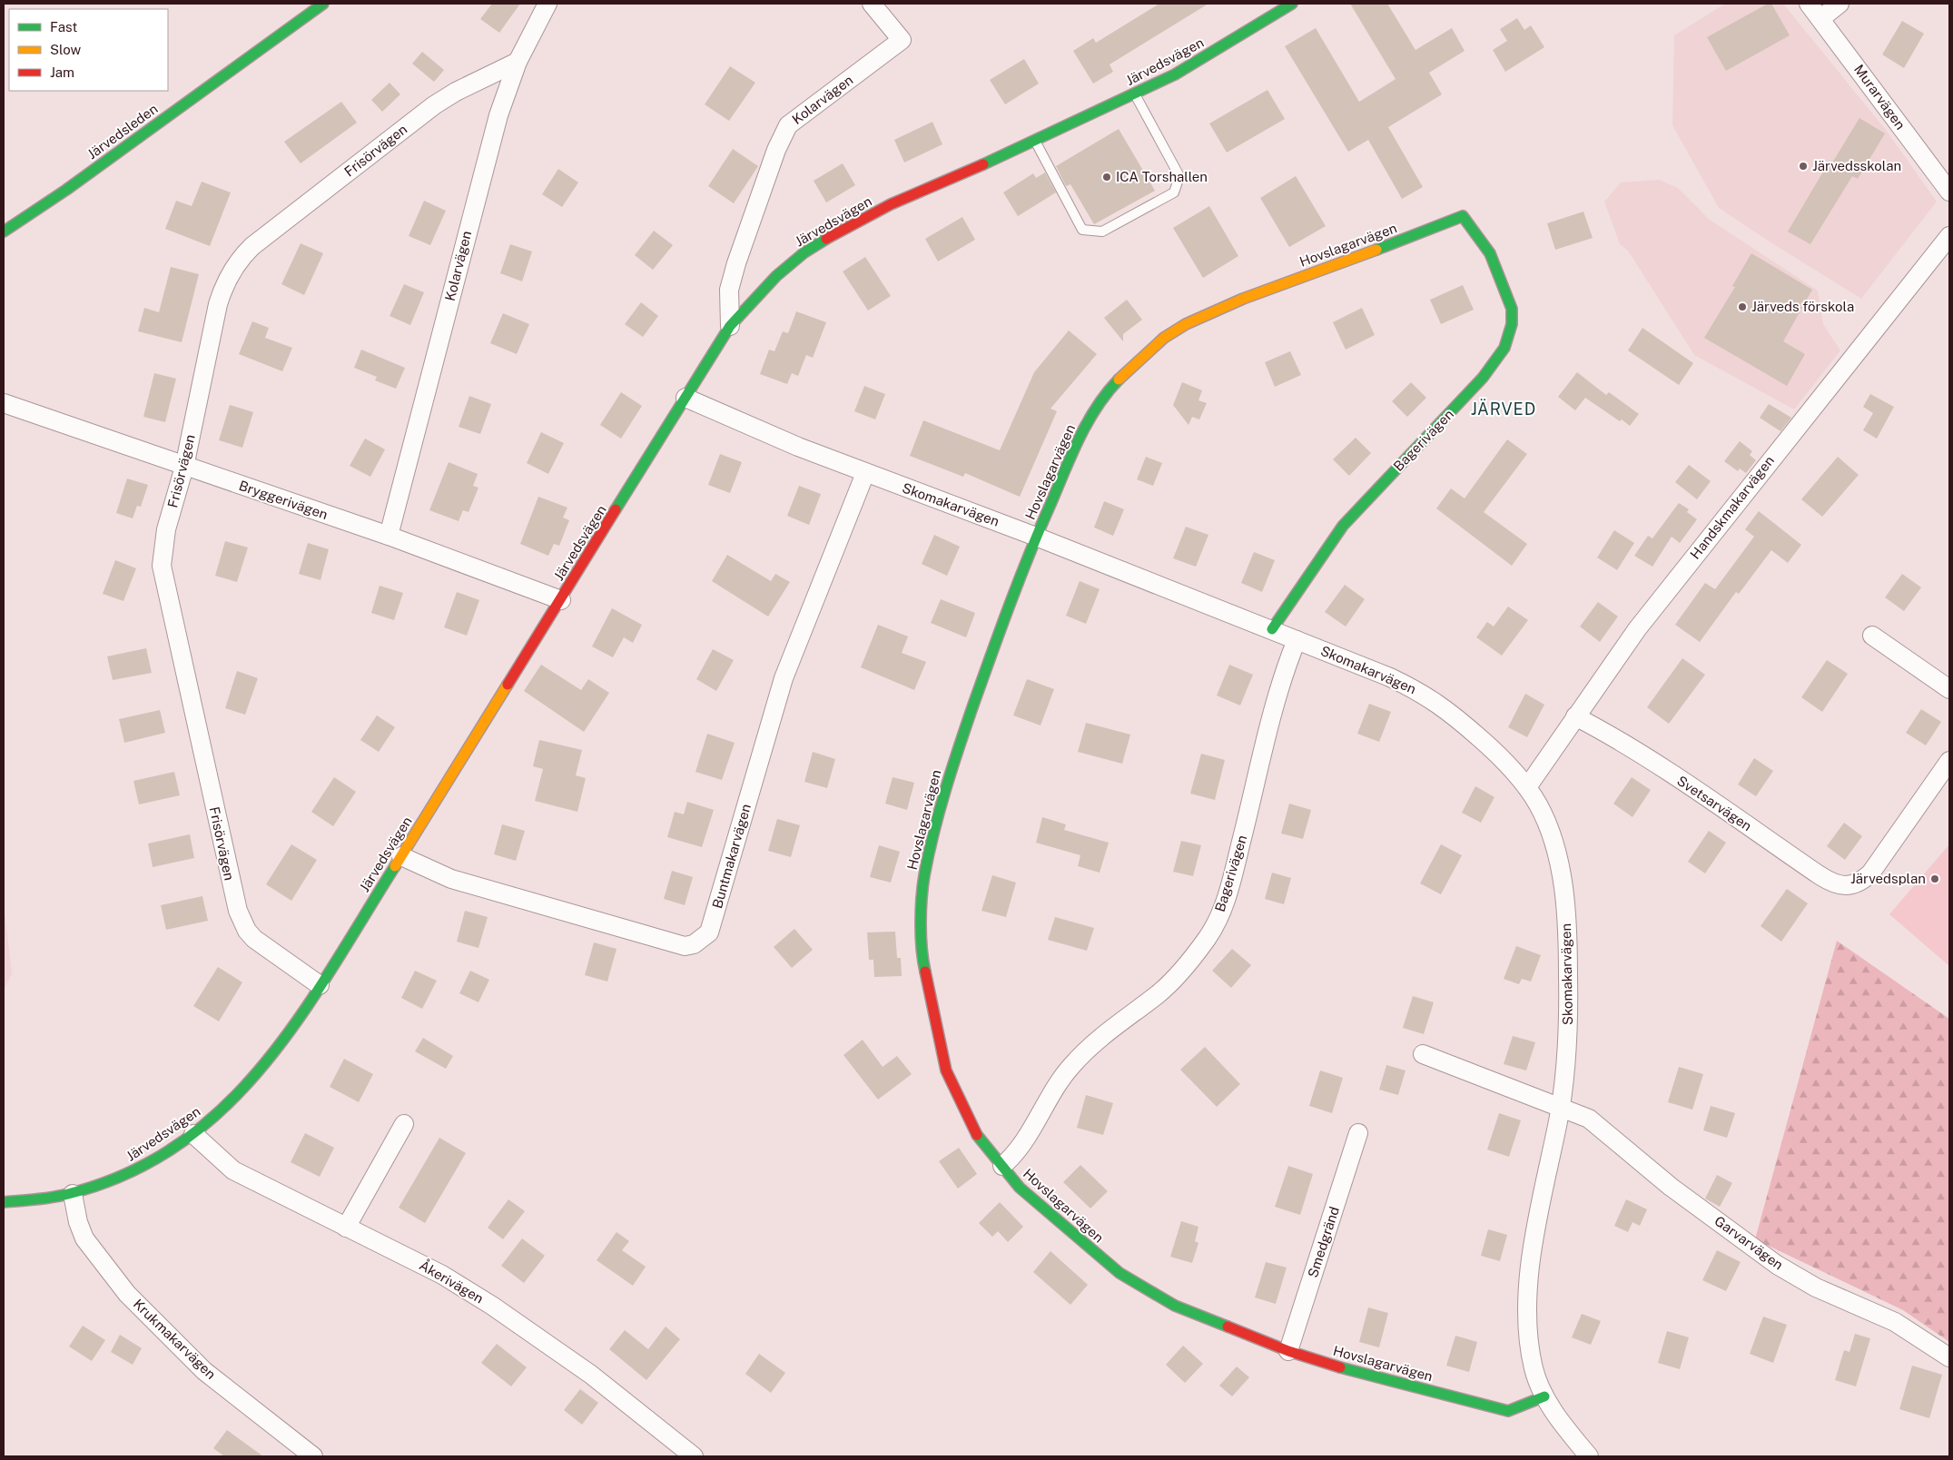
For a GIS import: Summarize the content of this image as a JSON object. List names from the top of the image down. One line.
{"streets":{"street":["Järvedsvägen","Murarvägen","Kolarvägen","Järvedsleden","Frisörvägen","Hovslagarvägen","Bagerivägen","Bryggerivägen","Skomakarvägen","Handskmakarvägen","Svetsarvägen","Buntmakarvägen","Smedgränd","Garvarvägen","Åkerivägen","Krukmakarvägen"]},"crossings":[["Järvedsvägen","Kolarvägen"],["Järvedsvägen","Frisörvägen"],["Järvedsvägen","Bryggerivägen"],["Järvedsvägen","Skomakarvägen"],["Järvedsvägen","Buntmakarvägen"],["Järvedsvägen","Åkerivägen"],["Järvedsvägen","Krukmakarvägen"],["Kolarvägen","Frisörvägen"],["Kolarvägen","Bryggerivägen"],["Frisörvägen","Bryggerivägen"],["Hovslagarvägen","Bagerivägen"],["Hovslagarvägen","Skomakarvägen"],["Hovslagarvägen","Smedgränd"],["Bagerivägen","Skomakarvägen"],["Skomakarvägen","Handskmakarvägen"],["Skomakarvägen","Buntmakarvägen"],["Skomakarvägen","Garvarvägen"],["Handskmakarvägen","Svetsarvägen"]],"districts":["JÄRVED"],"places":["Järvedsskolan","ICA Torshallen","Järveds förskola","Järvedsplan"],"legend":["Fast","Slow","Jam"]}
